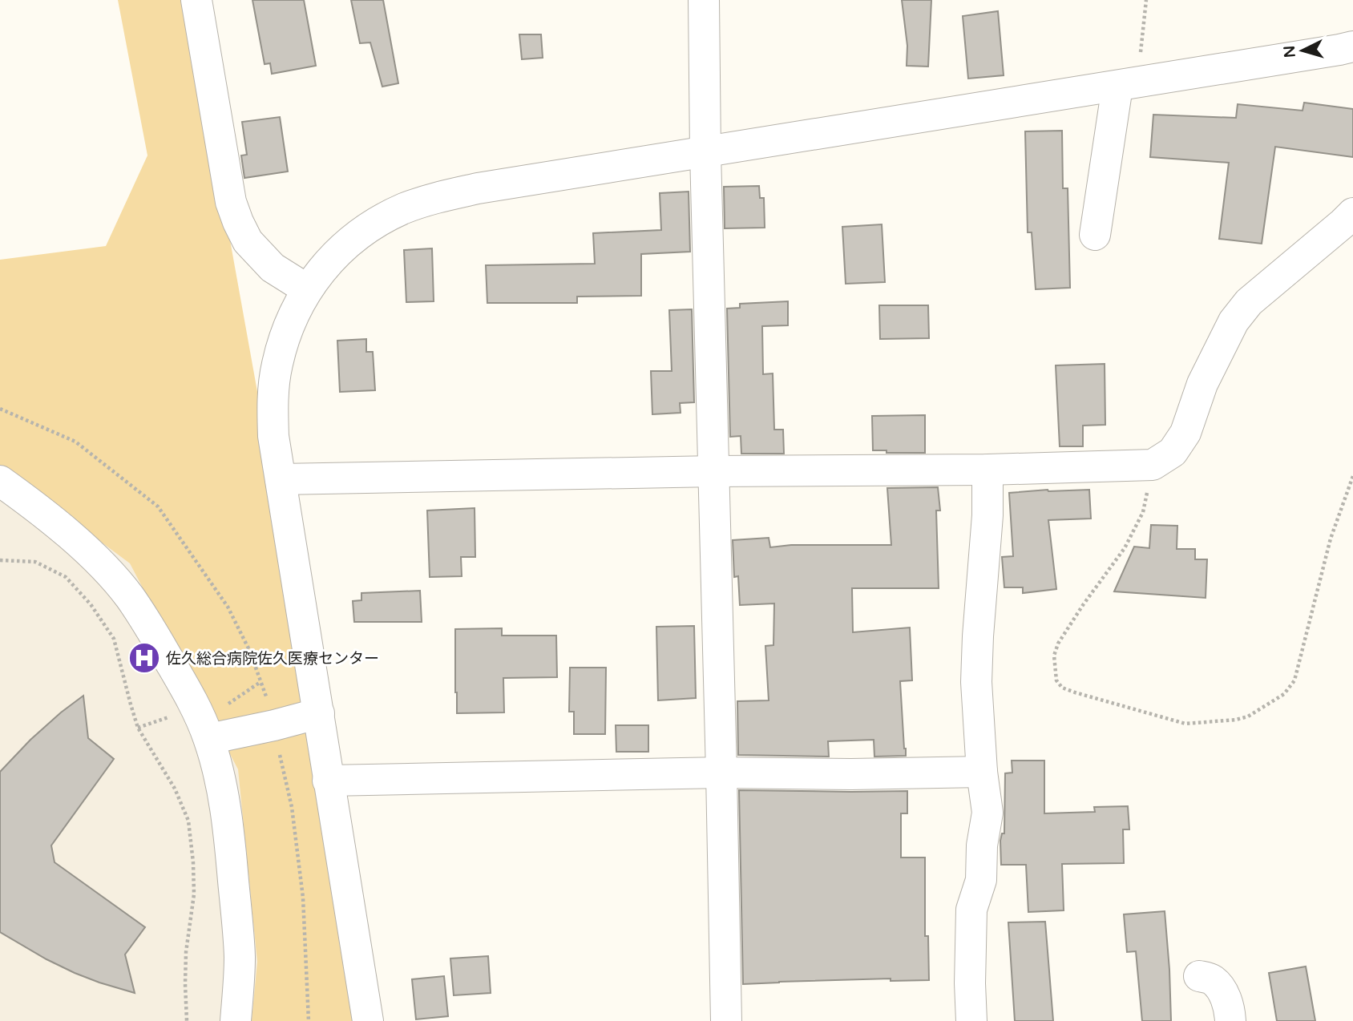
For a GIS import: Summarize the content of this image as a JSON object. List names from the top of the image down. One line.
{"places":{"hospital":["佐久総合病院佐久医療センター"]},"north":"left"}
